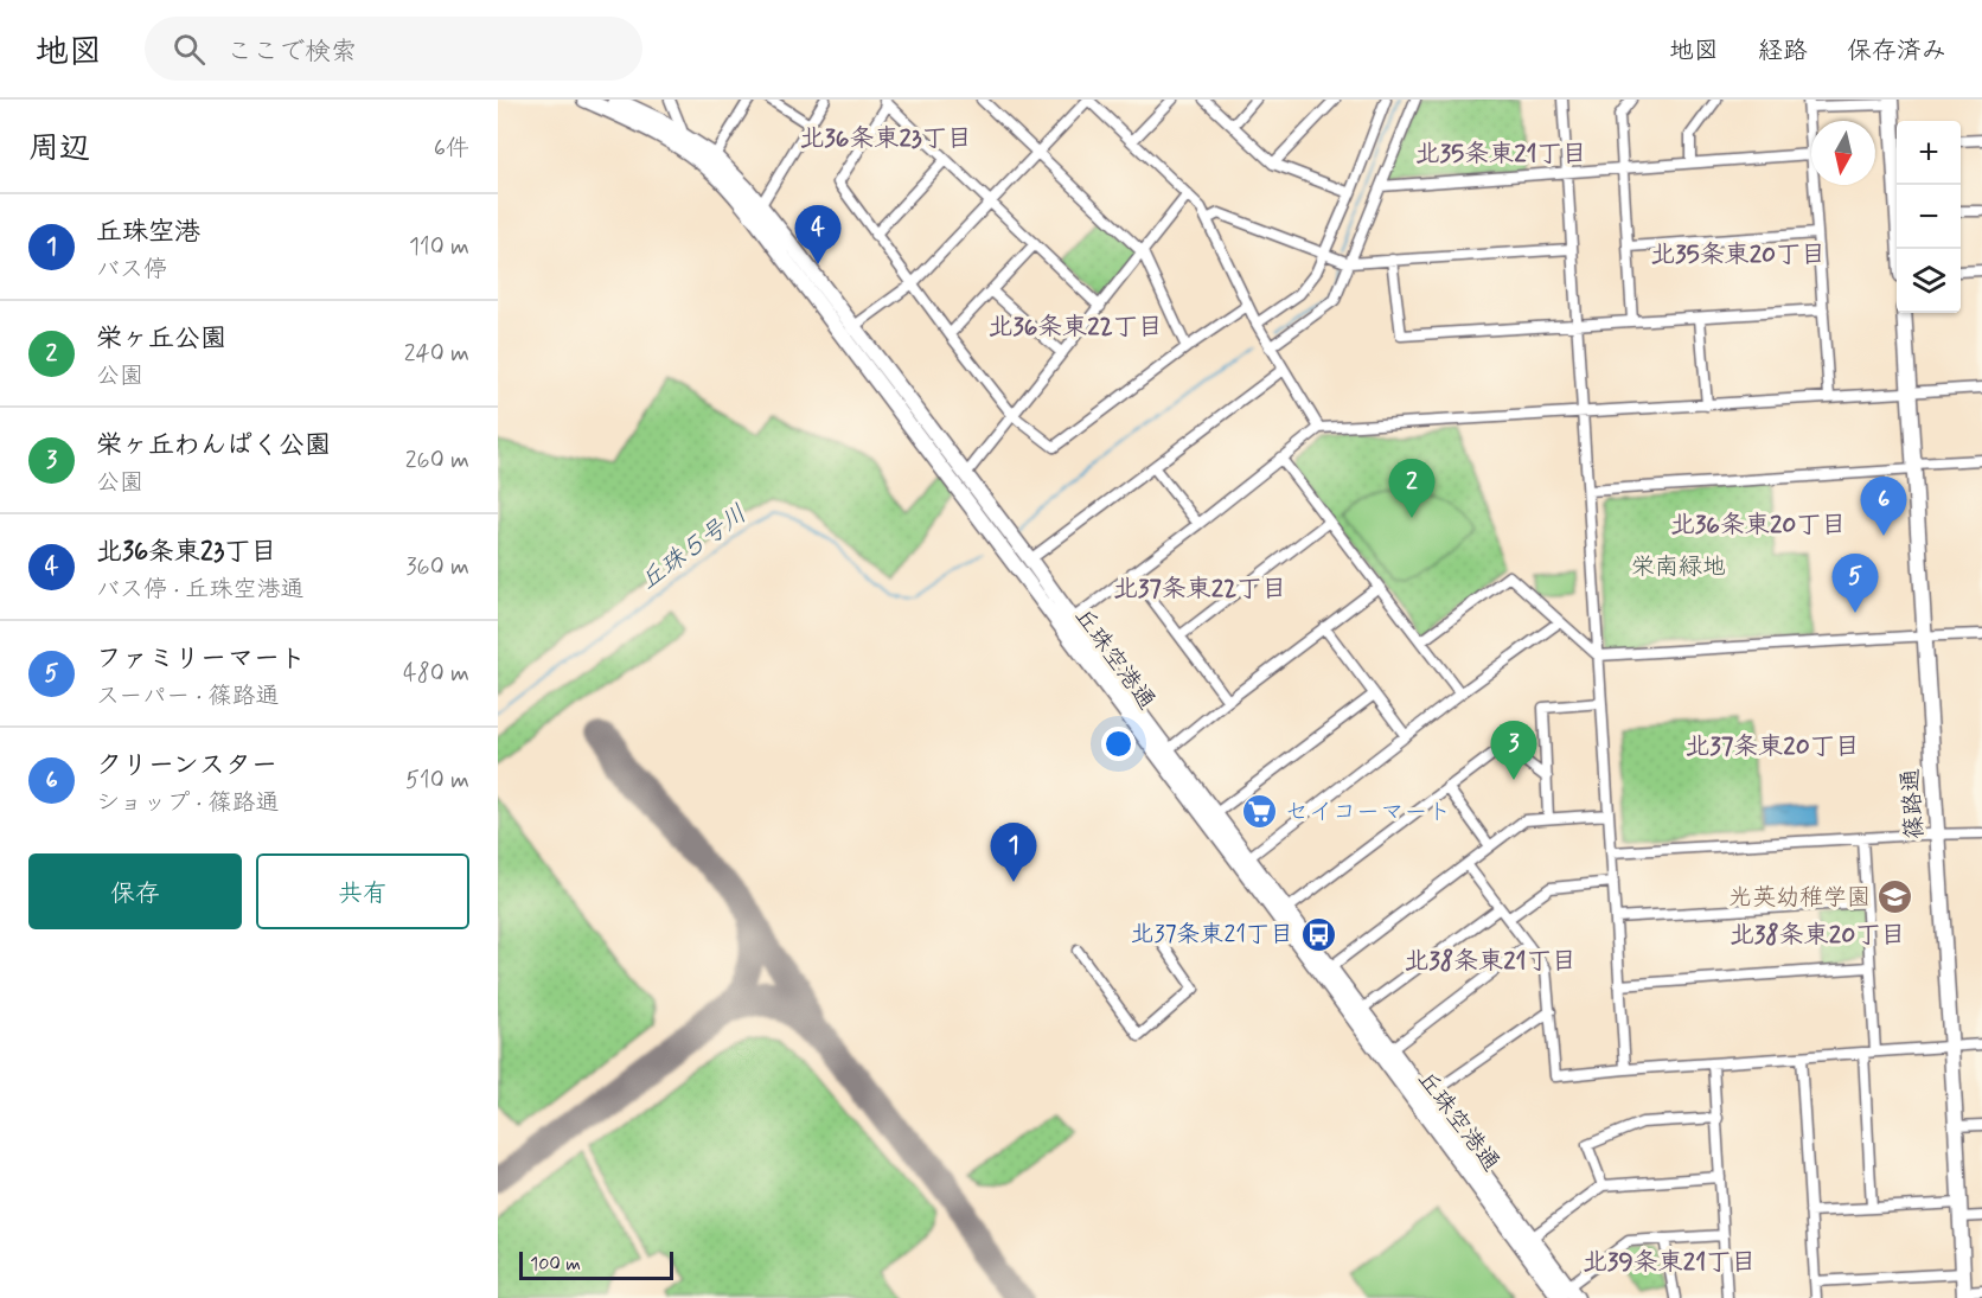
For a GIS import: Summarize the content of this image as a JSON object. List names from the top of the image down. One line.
{"streets":{"main road":["丘珠空港通","篠路通"]},"districts":["北36条東23丁目","北35条東21丁目","北35条東20丁目","北36条東22丁目","北36条東20丁目","北37条東22丁目","北37条東20丁目","北38条東20丁目","北38条東21丁目","北39条東21丁目"],"water":["丘珠５号川"],"parks":["栄南緑地"],"places":{"supermarket":["セイコーマート"],"school or university":["光英幼稚学園"],"bus stop":["北37条東21丁目"]},"scale_bar":"100 m","north":"bottom","page":{"header":"地図","search":"ここで検索","nav":["地図","経路","保存済み"],"heading":["周辺","6件"],"map_buttons":["+","−"],"list":[{"mark":"1","name":"丘珠空港","note":"バス停","value":"110 m"},{"mark":"2","name":"栄ヶ丘公園","note":"公園","value":"240 m"},{"mark":"3","name":"栄ヶ丘わんぱく公園","note":"公園","value":"260 m"},{"mark":"4","name":"北36条東23丁目","note":"バス停 · 丘珠空港通","value":"360 m"},{"mark":"5","name":"ファミリーマート","note":"スーパー · 篠路通","value":"480 m"},{"mark":"6","name":"クリーンスター","note":"ショップ · 篠路通","value":"510 m"}],"pins":["4","2","6","5","3","1"],"buttons":["保存","共有"],"scale":"100 m"}}
